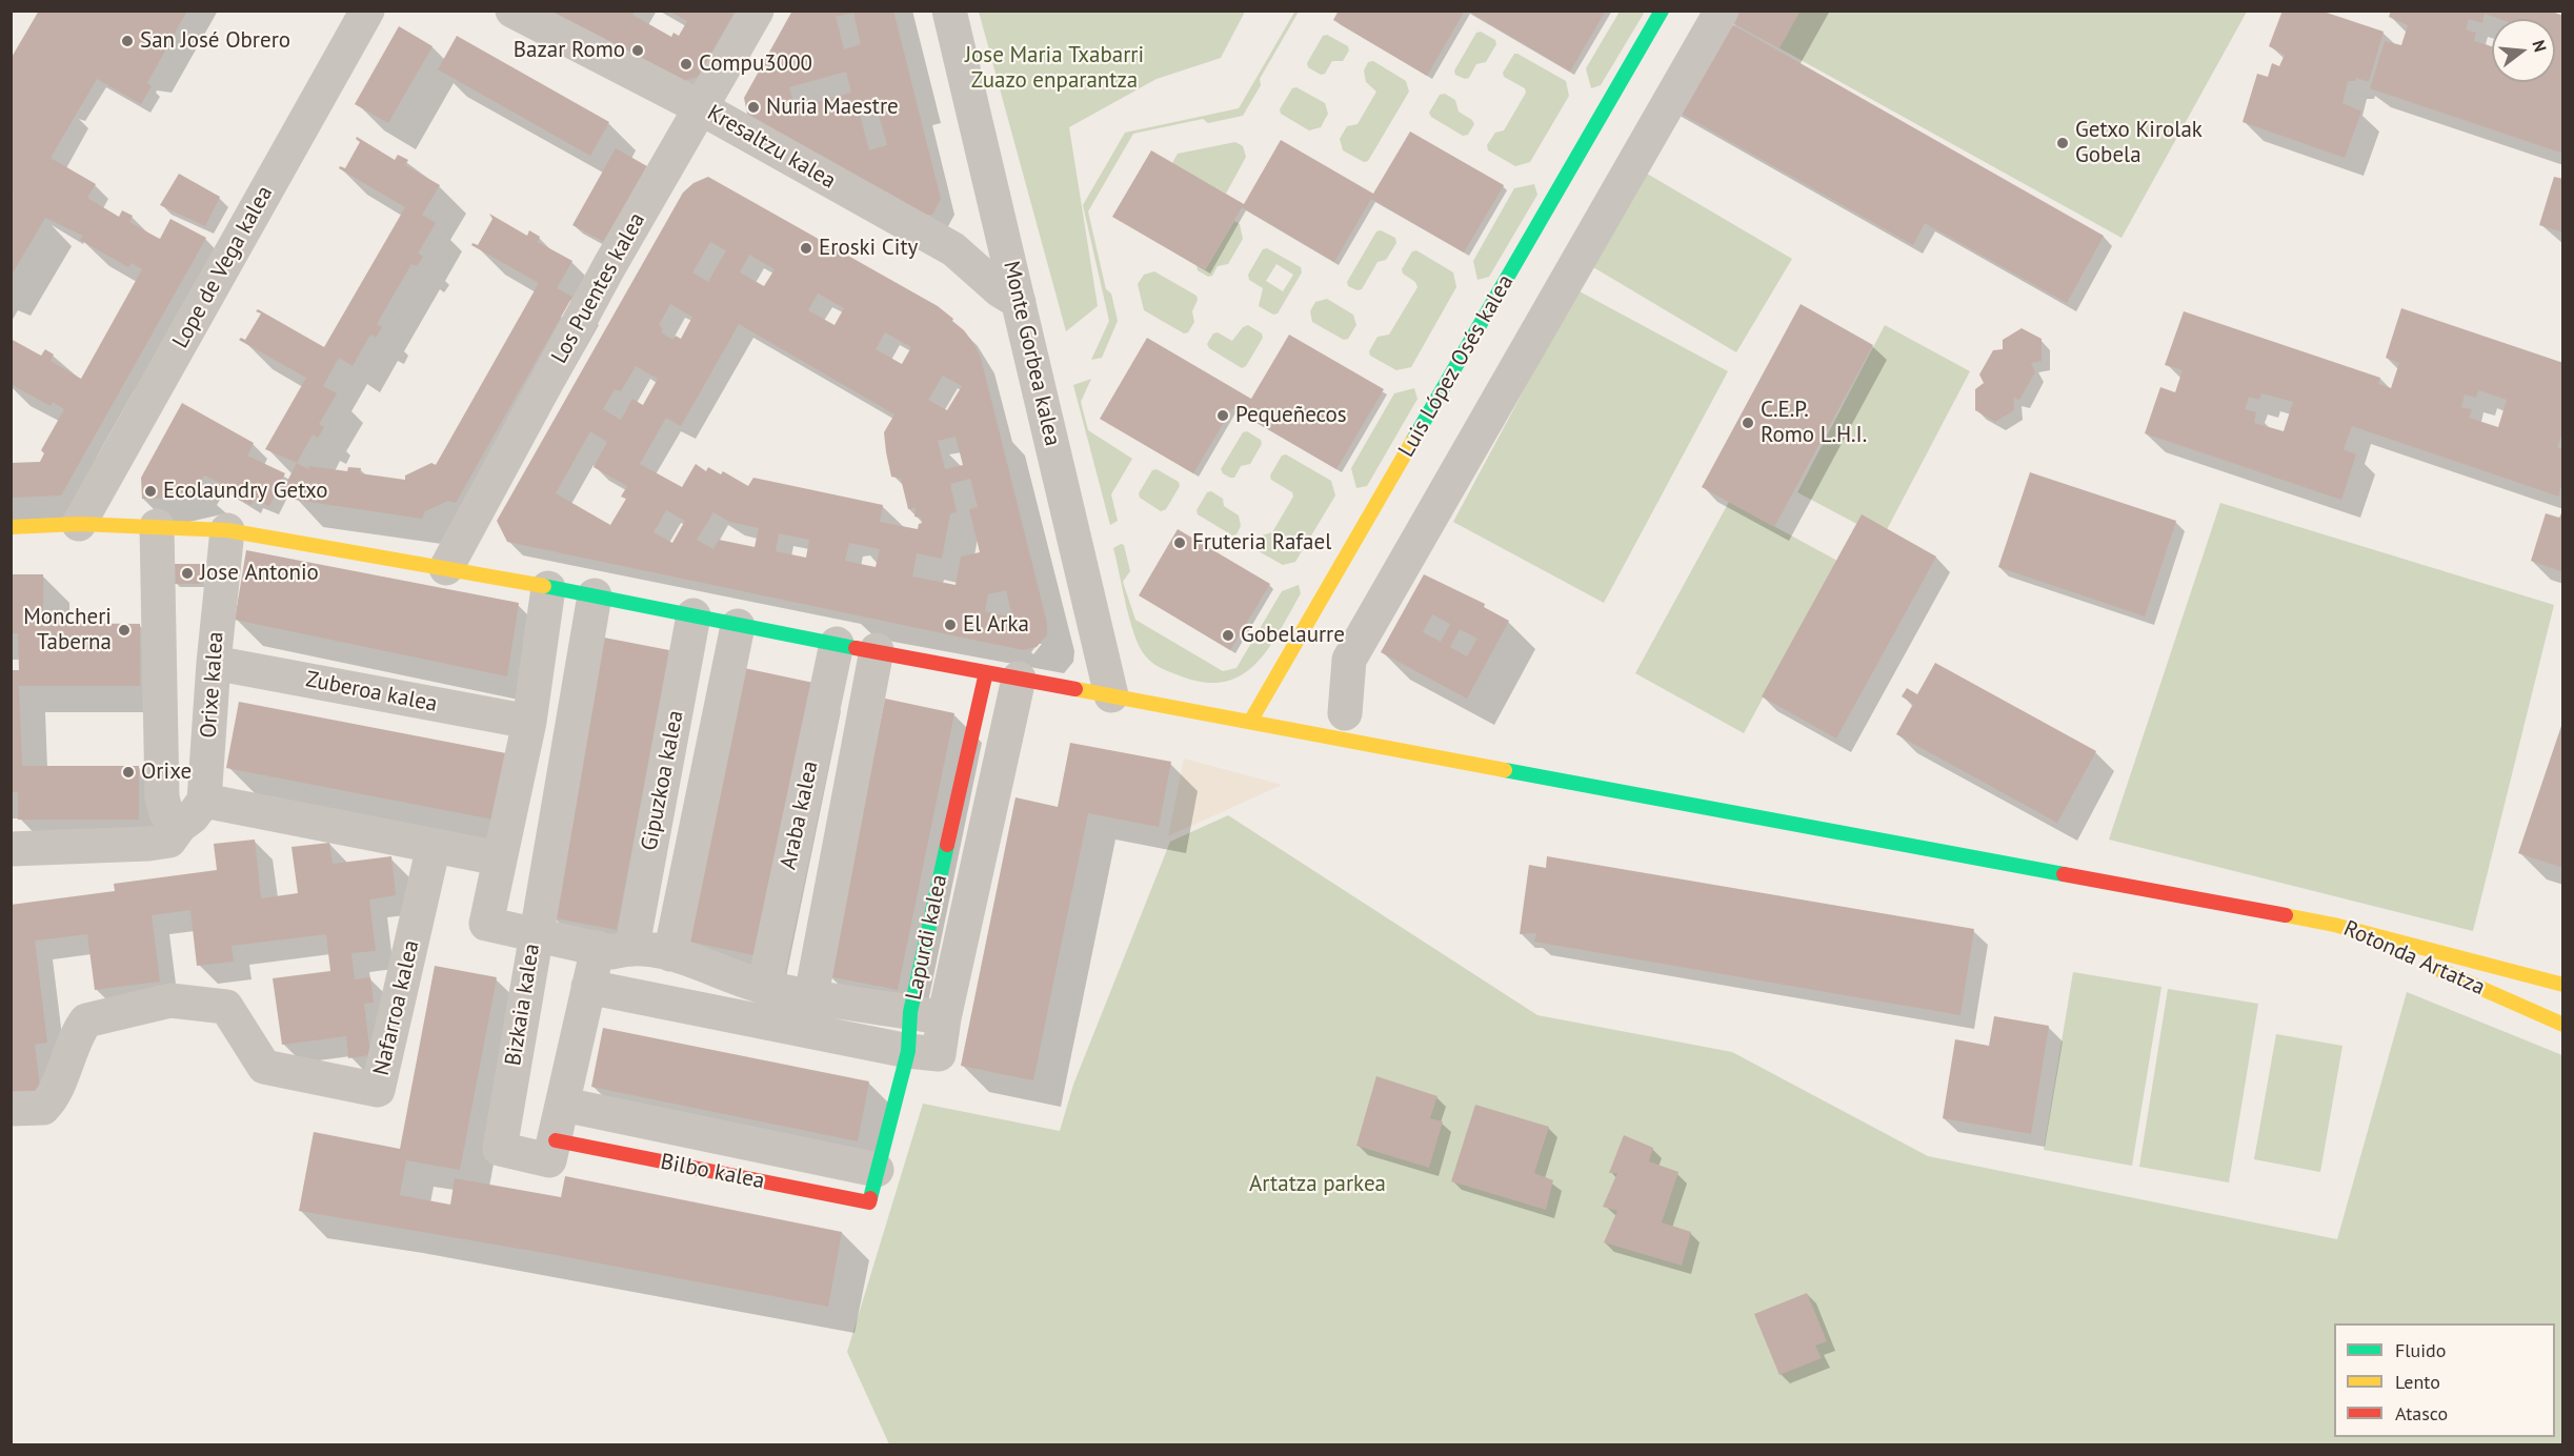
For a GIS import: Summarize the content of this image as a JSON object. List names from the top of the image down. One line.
{"streets":{"street":["Kresaltzu kalea","Lope de Vega kalea","Los Puentes kalea","Monte Gorbea kalea","Luis López Osés kalea","Orixe kalea","Zuberoa kalea","Gipuzkoa kalea","Araba kalea","Lapurdi kalea","Rotonda Artatza","Bizkaia kalea","Nafarroa kalea","Bilbo kalea"]},"crossings":[["Kresaltzu kalea","Los Puentes kalea"],["Kresaltzu kalea","Monte Gorbea kalea"],["Orixe kalea","Zuberoa kalea"],["Lapurdi kalea","Bilbo kalea"],["Bizkaia kalea","Bilbo kalea"]],"parks":["Jose Maria Txabarri Zuazo enparantza","Artatza parkea"],"places":["San José Obrero","Bazar Romo","Compu3000","Nuria Maestre","Getxo Kirolak Gobela","Eroski City","Pequeñecos","C.E.P. Romo L.H.I.","Ecolaundry Getxo","Fruteria Rafael","Jose Antonio","El Arka","Moncheri Taberna","Gobelaurre","Orixe"],"legend":["Fluido","Lento","Atasco"],"north":"right"}
